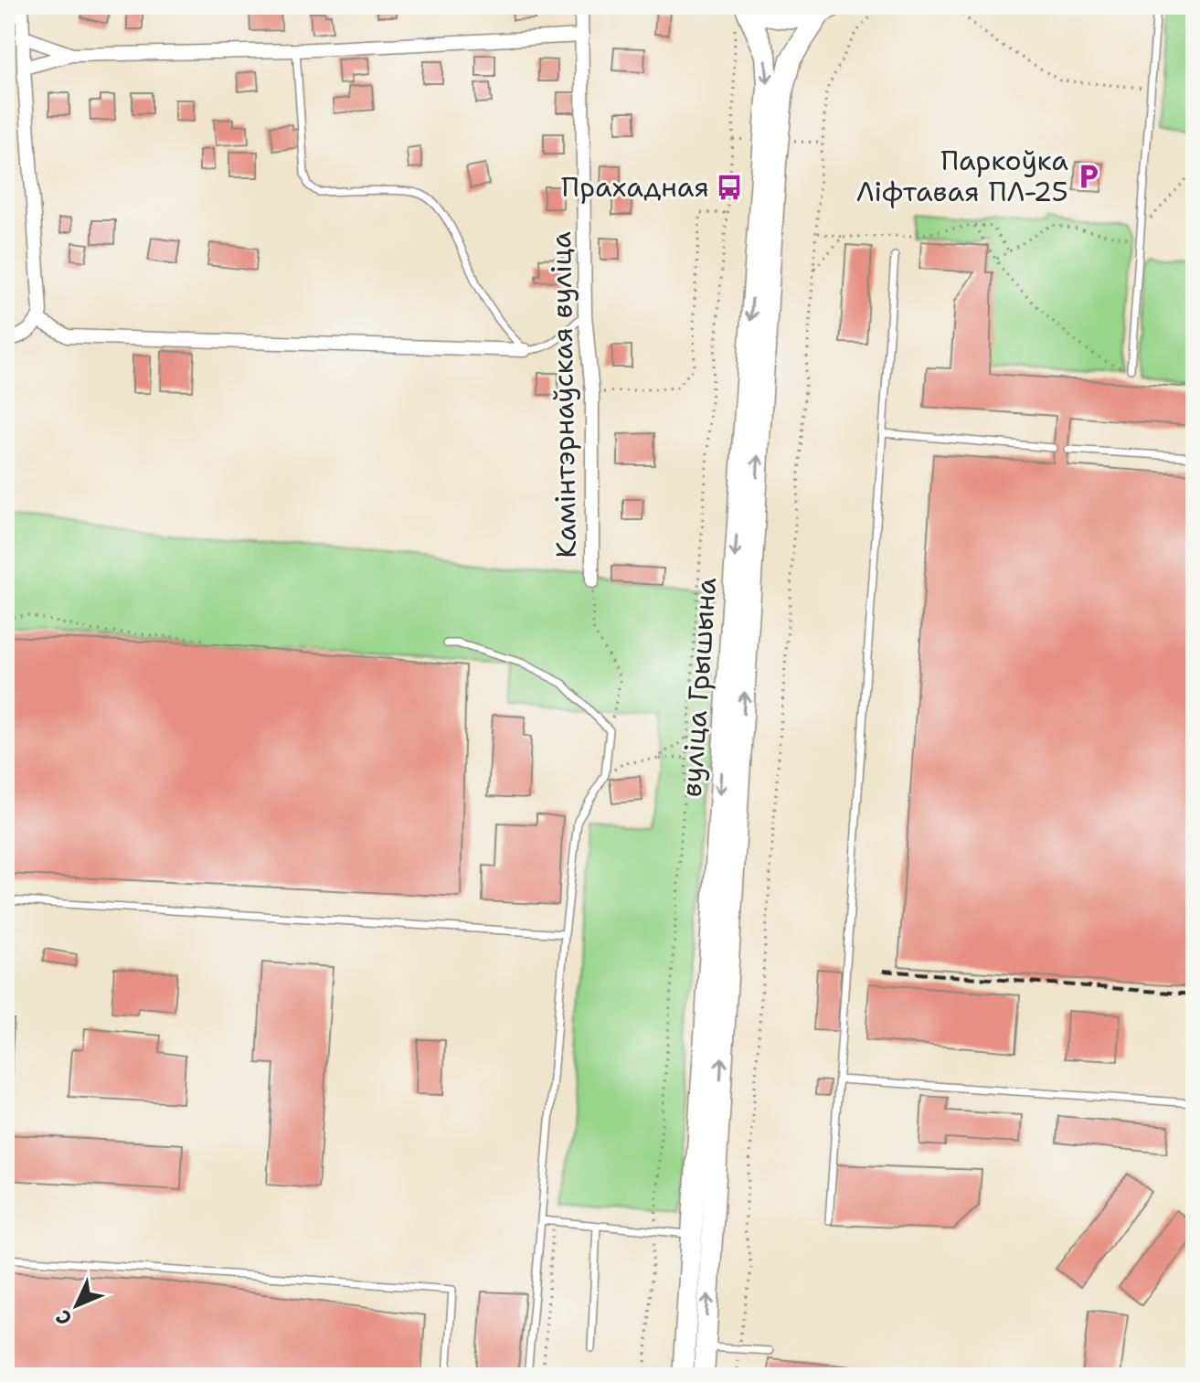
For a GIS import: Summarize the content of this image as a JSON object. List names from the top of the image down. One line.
{"streets":{"main road":["вуліца Грышына"],"street":["Камінтэрнаўская вуліца"]},"places":{"parking":["Паркоўка Ліфтавая ПЛ-25"],"bus stop":["Прахадная"]},"north":"bottom left"}
